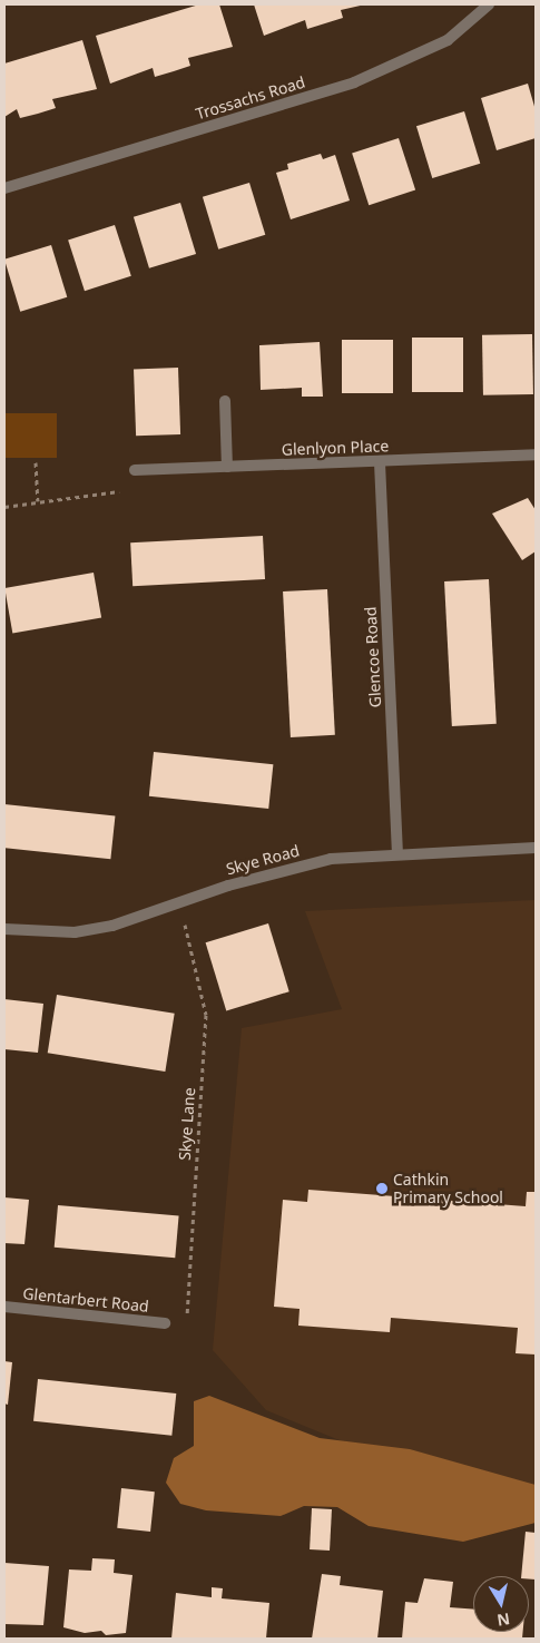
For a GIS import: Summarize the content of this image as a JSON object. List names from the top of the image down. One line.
{"streets":{"street":["Trossachs Road","Glenlyon Place","Glencoe Road","Skye Road","Glentarbert Road"],"path":["Skye Lane"]},"crossings":[["Glenlyon Place","Glencoe Road"],["Glencoe Road","Skye Road"],["Skye Road","Skye Lane"],["Skye Lane","Glentarbert Road"]],"places":["Cathkin Primary School"],"north":"bottom"}
